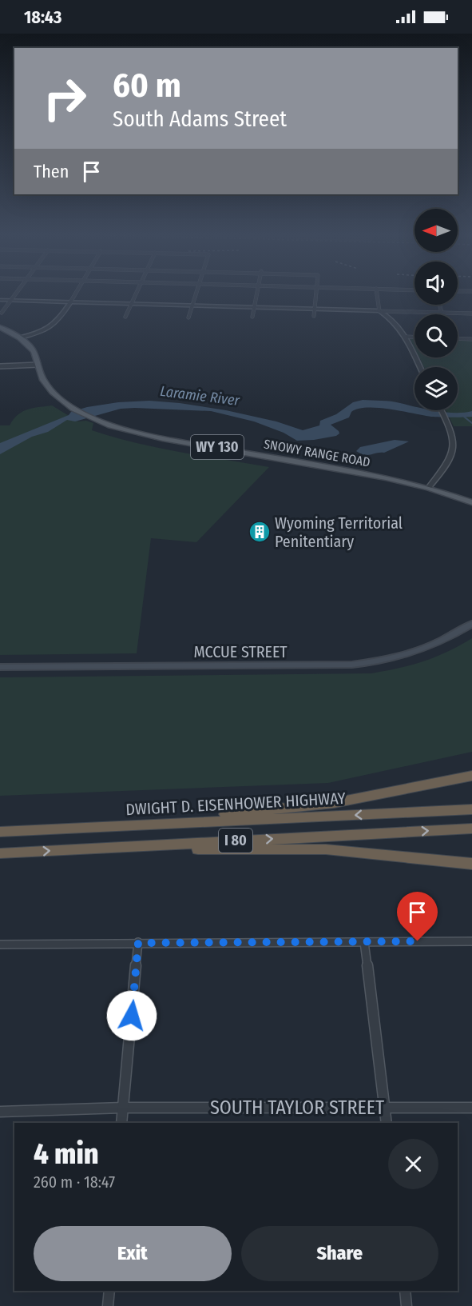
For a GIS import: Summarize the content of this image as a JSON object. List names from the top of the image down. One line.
{"streets":{"highway":["DWIGHT D. EISENHOWER HIGHWAY","I 80"],"main road":["WY 130","SNOWY RANGE ROAD","MCCUE STREET"],"street":["SOUTH TAYLOR STREET"]},"water":["Laramie River"],"places":{"building":["Wyoming Territorial Penitentiary"]},"north":"left","page":{"status":"18:43","turn":["60 m","South Adams Street"],"then":"Then","heading":["4 min","260 m · 18:47"],"buttons":["Exit","Share"]}}
